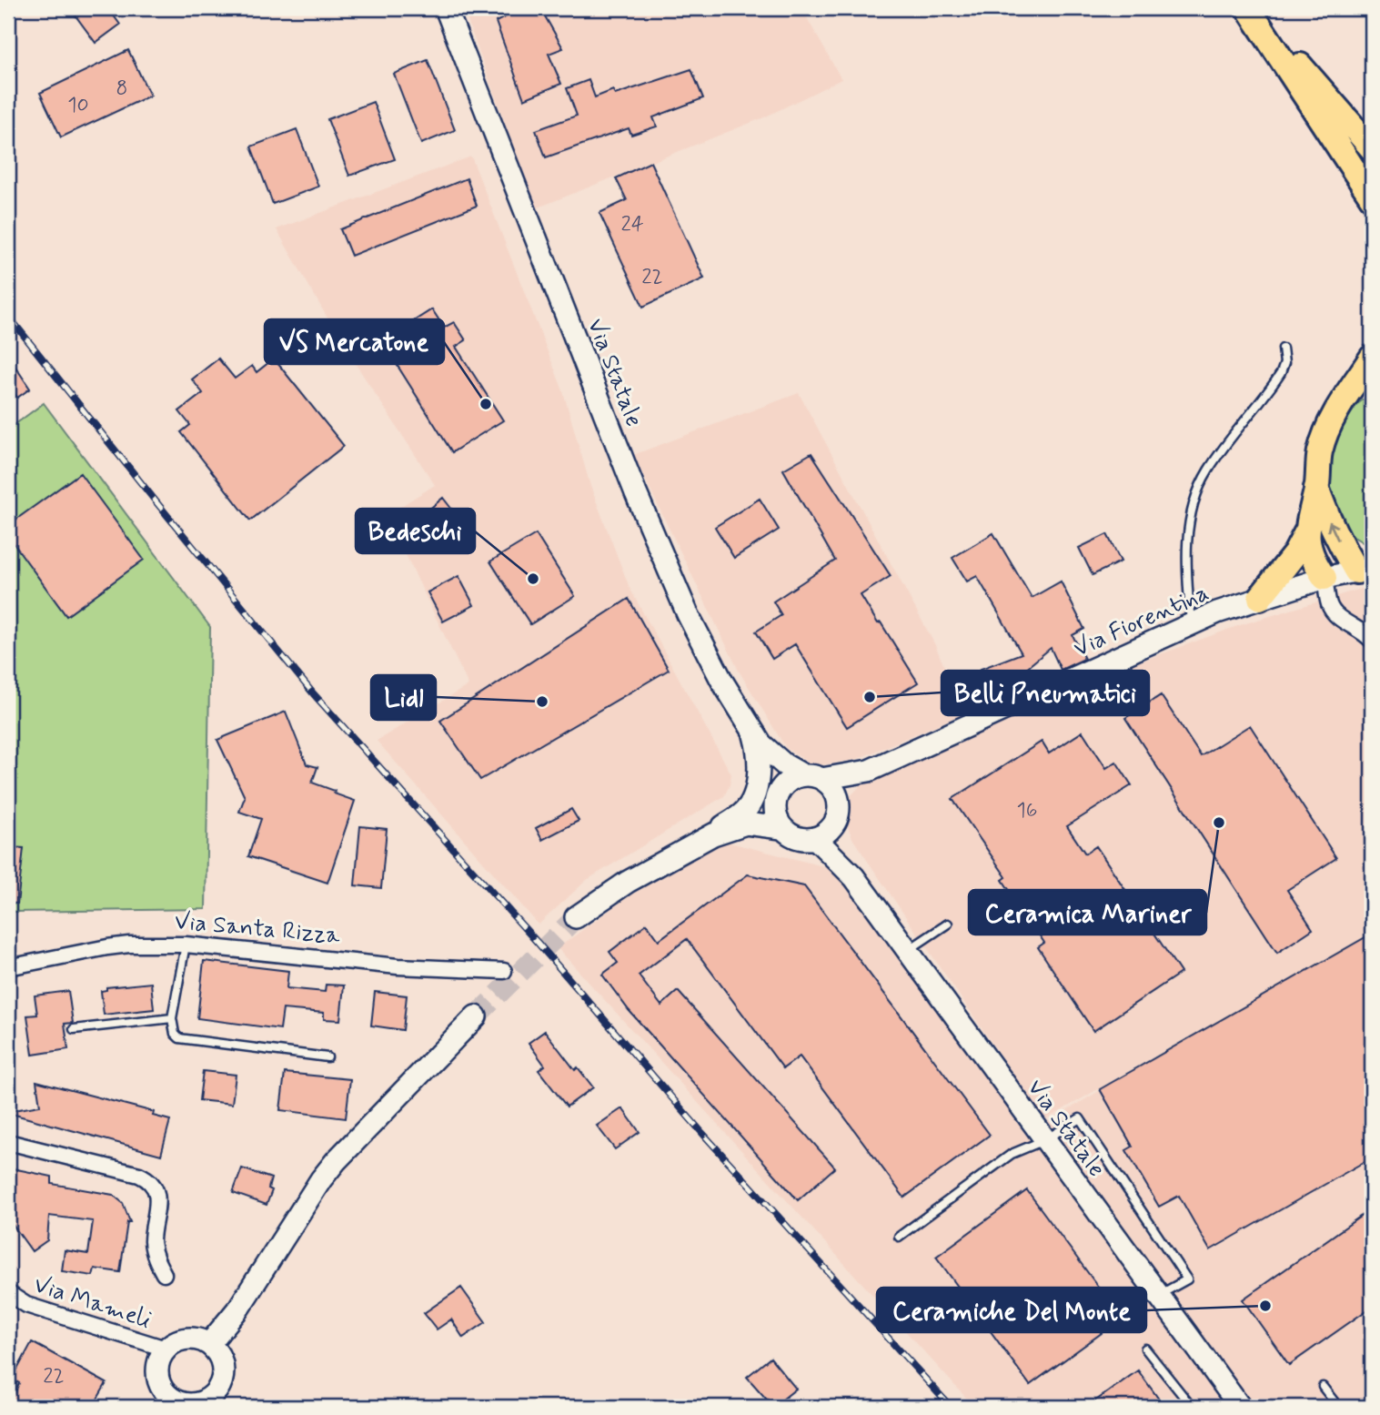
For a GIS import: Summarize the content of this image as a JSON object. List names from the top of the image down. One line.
{"streets":{"main road":["Via Statale","Via Fiorentina"],"street":["Via Santa Rizza","Via Mameli"]},"crossings":[["Via Statale","Via Fiorentina"]],"places":["VS Mercatone","Bedeschi","Belli Pneumatici","Lidl","Ceramica Mariner","Ceramiche Del Monte"],"house_numbers":["8","10","24","22","16","22"]}
